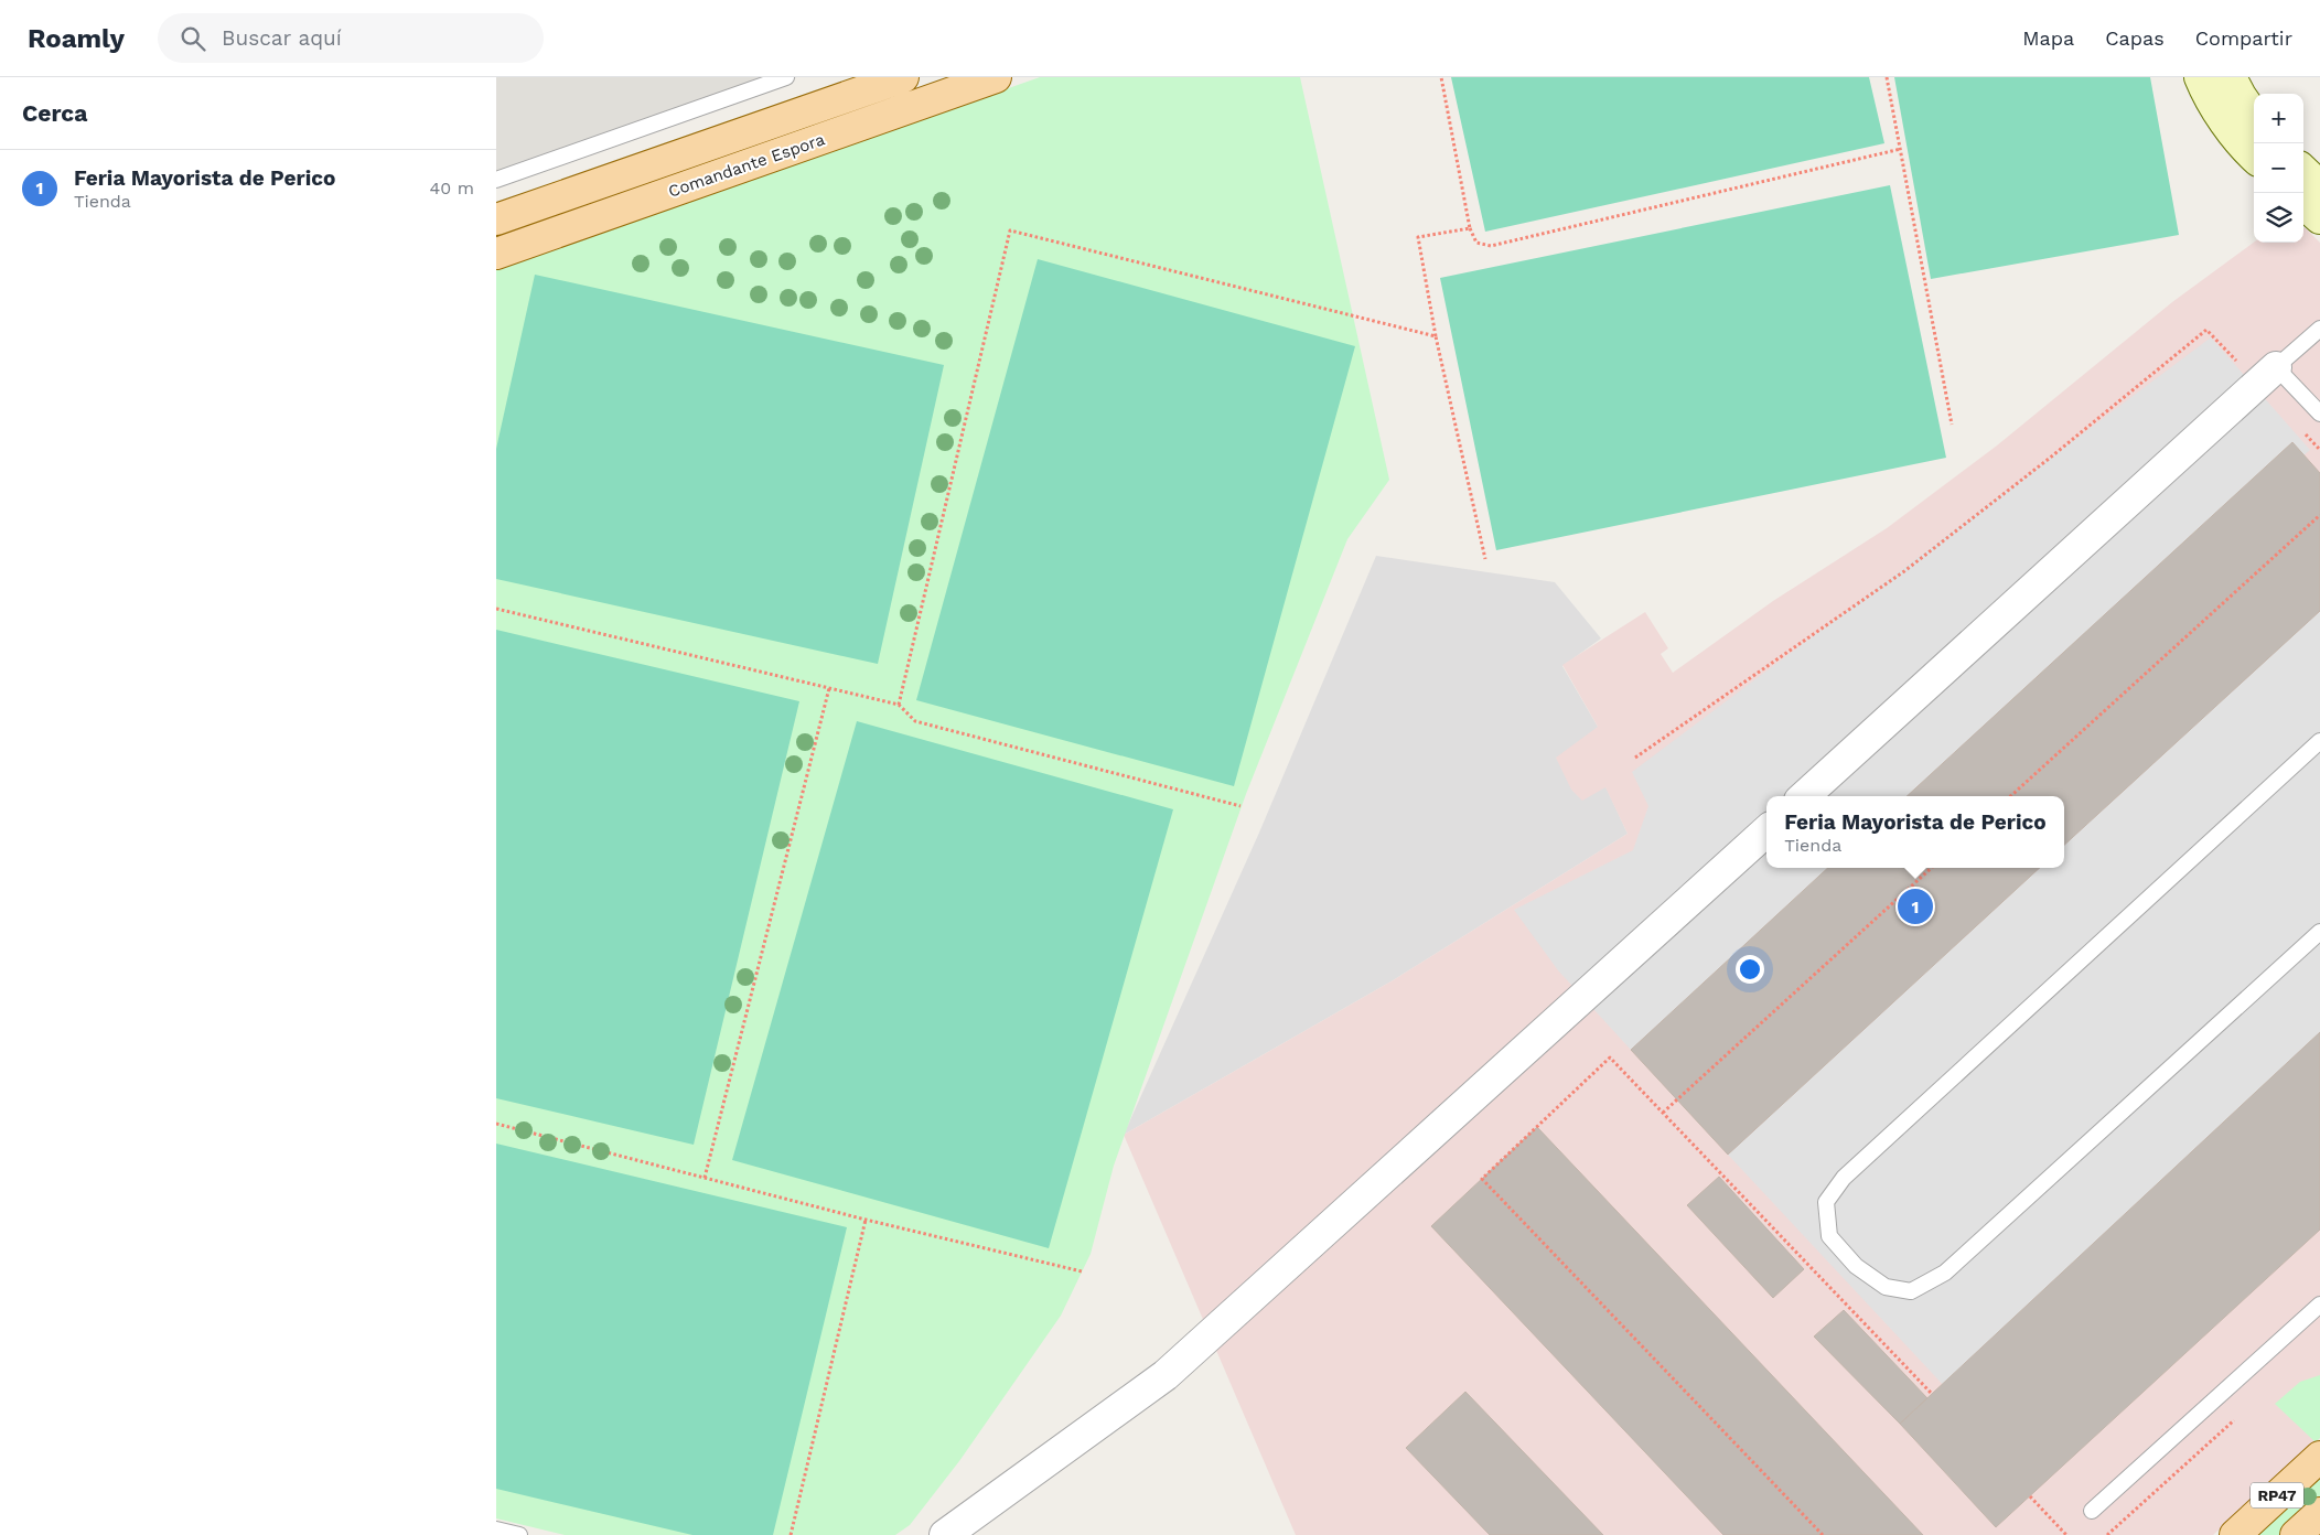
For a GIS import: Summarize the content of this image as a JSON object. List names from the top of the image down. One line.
{"streets":{"main road":["Comandante Espora","RP47"]},"page":{"header":"Roamly","search":"Buscar aquí","nav":["Mapa","Capas","Compartir"],"heading":"Cerca","map_buttons":["+","−"],"list":[{"mark":"1","name":"Feria Mayorista de Perico","note":"Tienda","value":"40 m"}],"popup":["Feria Mayorista de Perico","Tienda"],"pins":"1"}}
